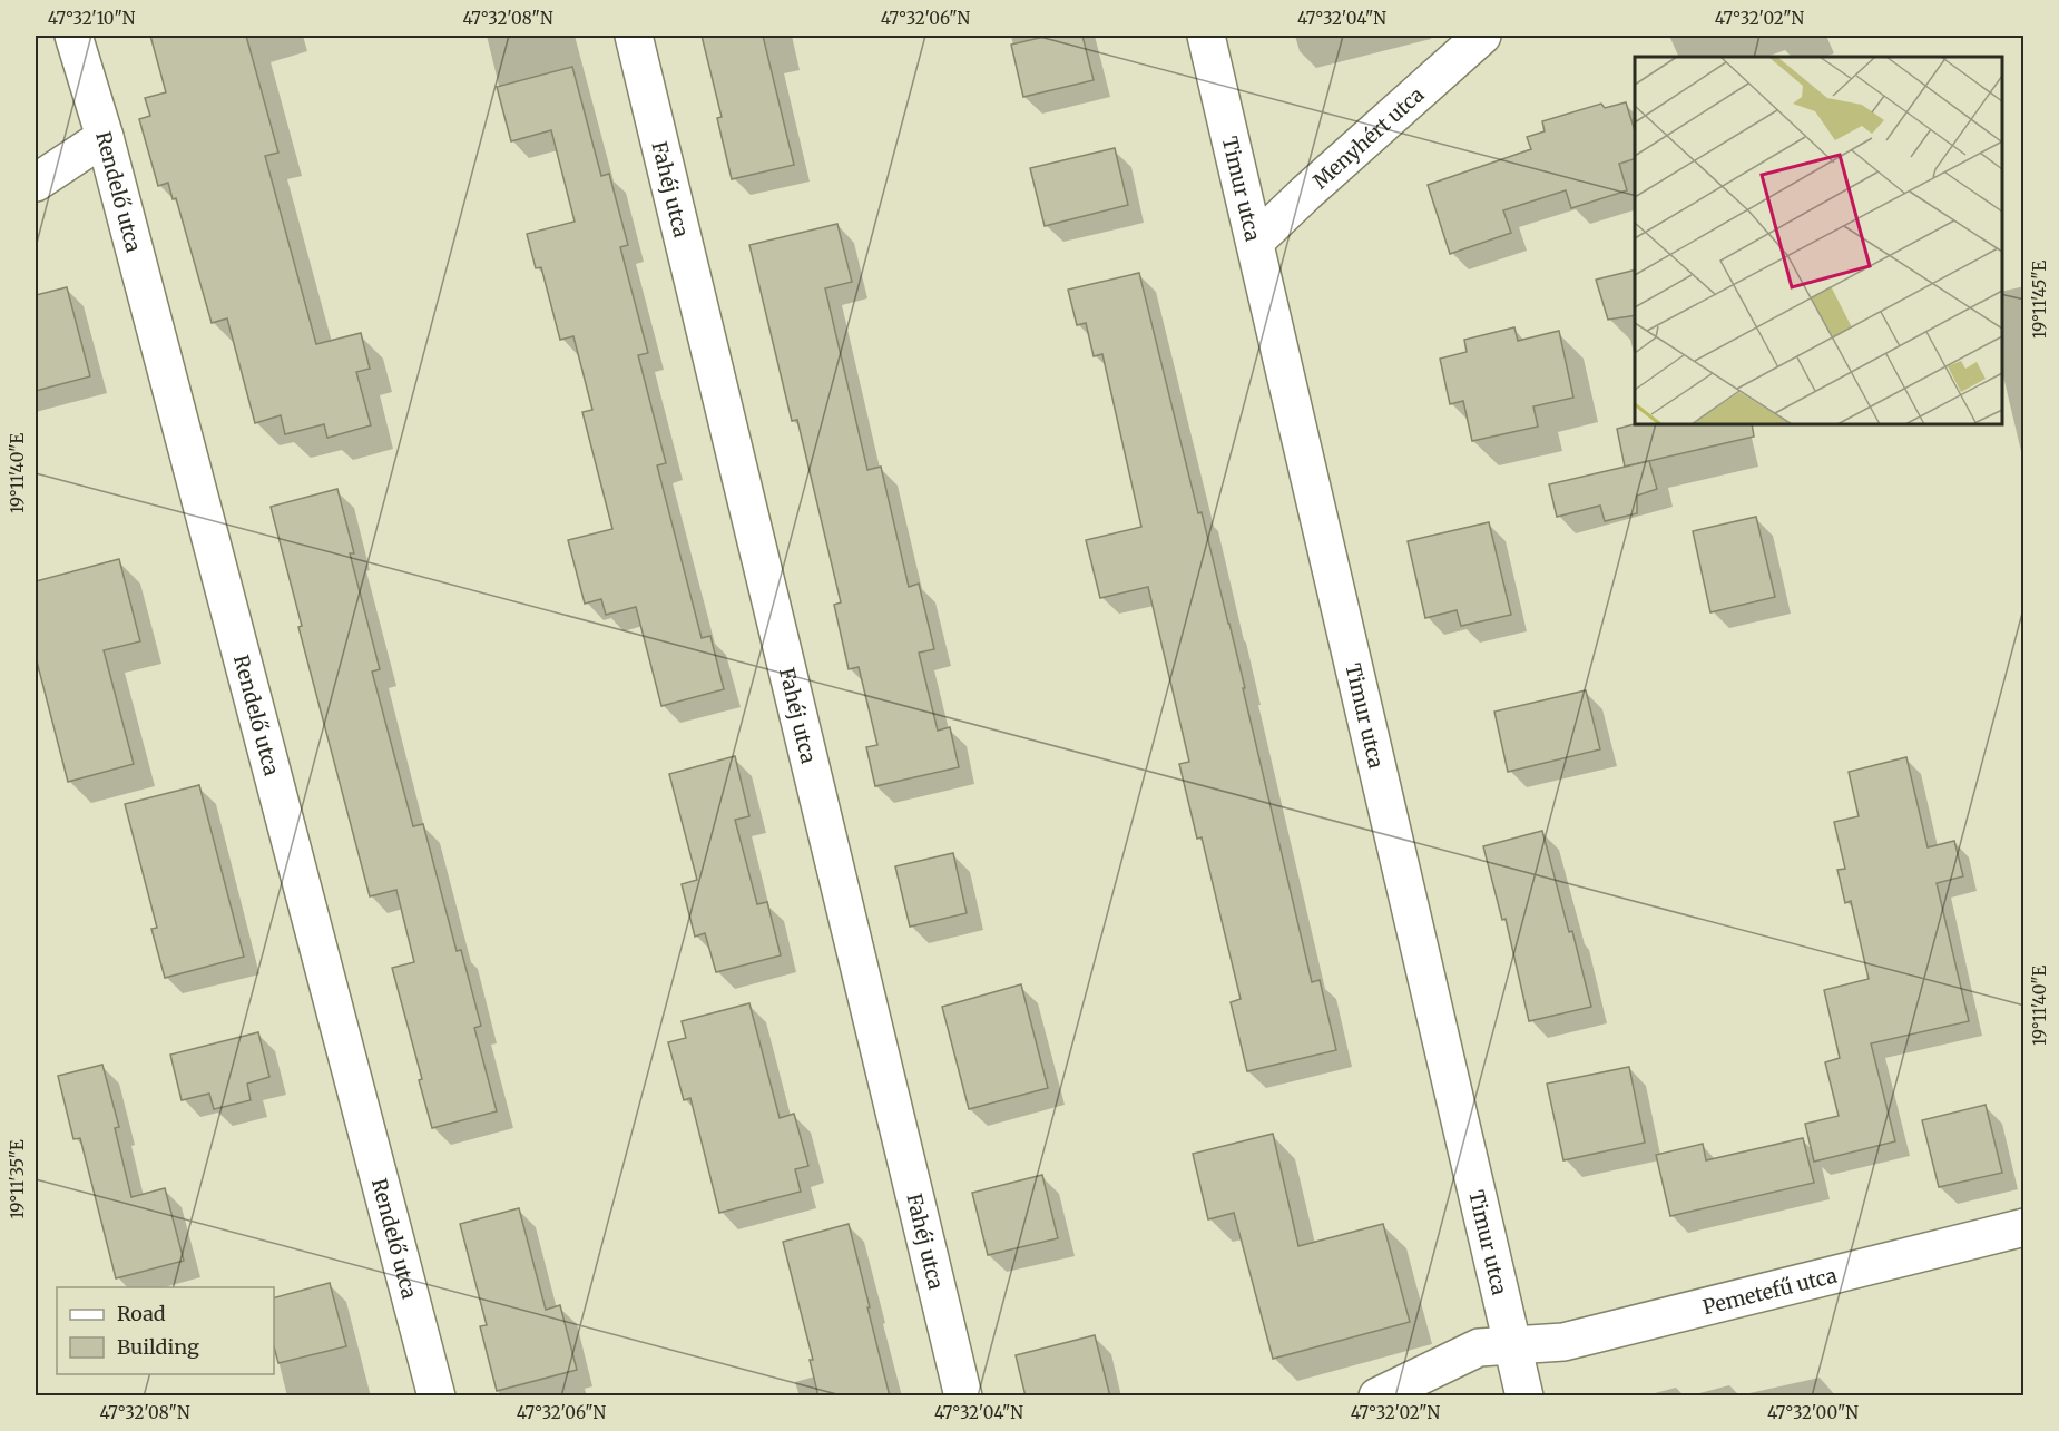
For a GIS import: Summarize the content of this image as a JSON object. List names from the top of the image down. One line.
{"streets":{"street":["Menyhért utca","Timur utca","Fahéj utca","Rendelő utca","Pemetefű utca"]},"crossings":[["Menyhért utca","Timur utca"],["Timur utca","Pemetefű utca"]],"legend":["Road","Building"],"coordinates":["47°32'10\"N","47°32'08\"N","47°32'06\"N","47°32'04\"N","47°32'02\"N","19°11'45\"E","19°11'40\"E","19°11'35\"E","47°32'00\"N"]}
